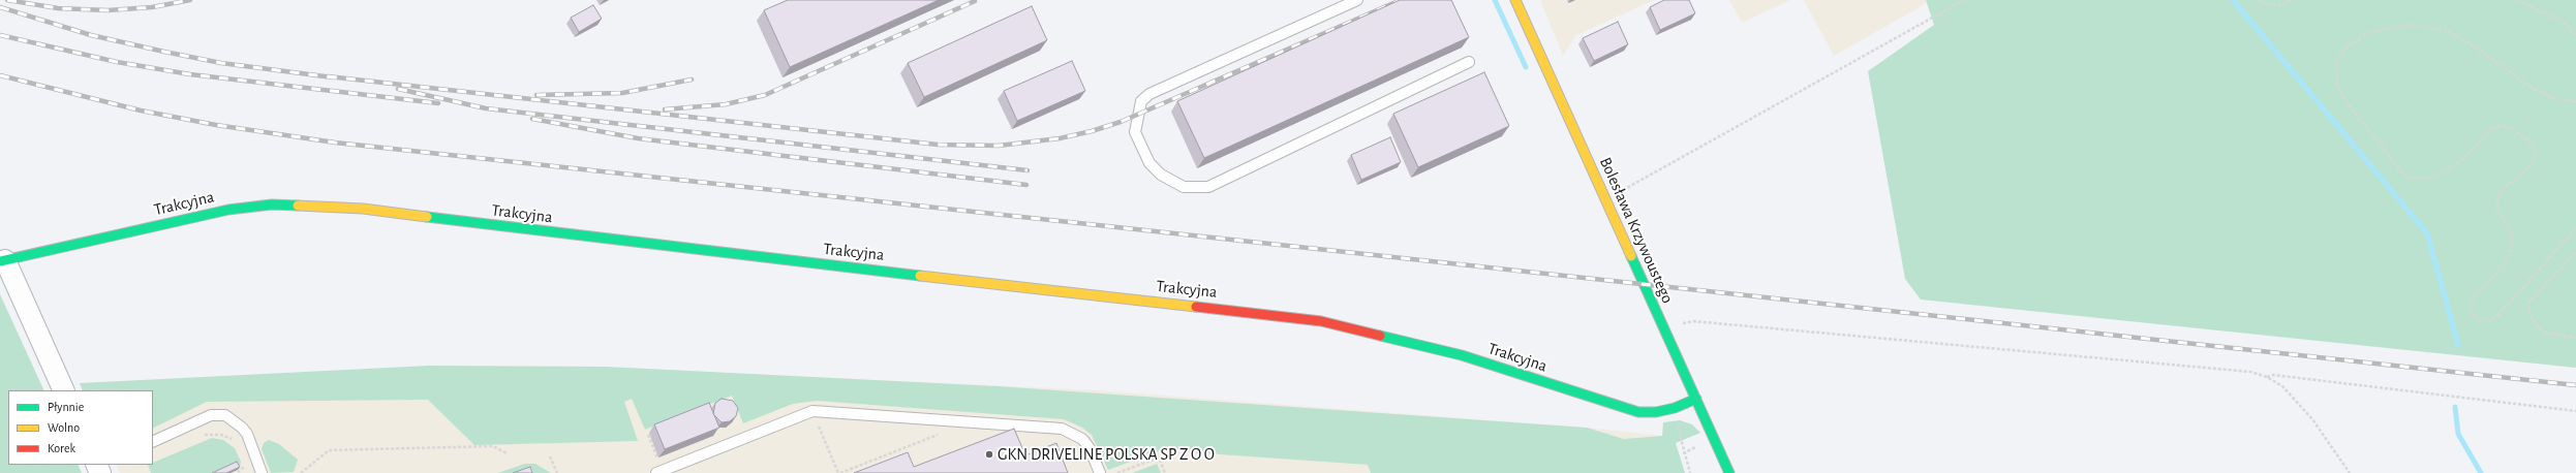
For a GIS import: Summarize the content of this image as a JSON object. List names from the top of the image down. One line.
{"streets":{"street":["Trakcyjna","Bolesława Krzywoustego"]},"crossings":[["Trakcyjna","Bolesława Krzywoustego"]],"places":["GKN DRIVELINE POLSKA SP Z O O"],"legend":["Płynnie","Wolno","Korek"]}
